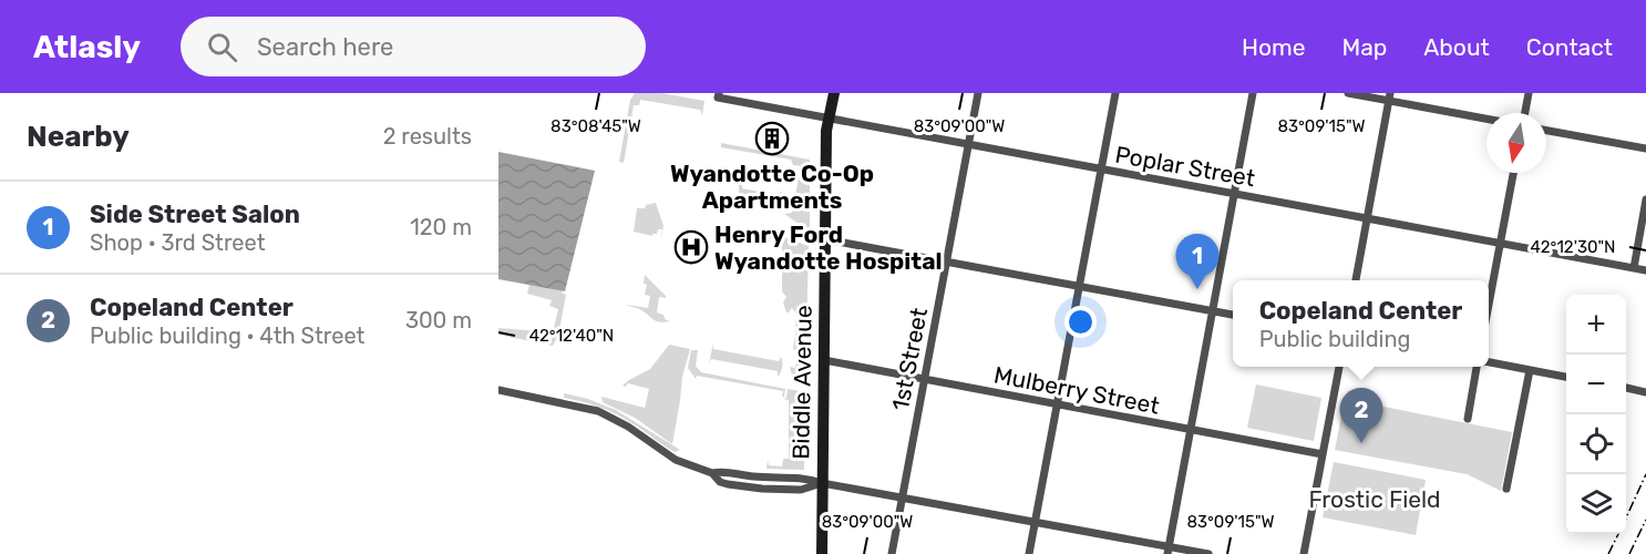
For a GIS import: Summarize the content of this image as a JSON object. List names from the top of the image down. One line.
{"streets":{"main road":["Biddle Avenue"],"street":["Poplar Street","1st Street","Mulberry Street"]},"crossings":[["Poplar Street","1st Street"],["Poplar Street","Biddle Avenue"],["1st Street","Mulberry Street"],["Biddle Avenue","Mulberry Street"]],"parks":["Frostic Field"],"places":{"building":["Wyandotte Co-Op Apartments"],"hospital":["Henry Ford Wyandotte Hospital"]},"north":"bottom","page":{"header":"Atlasly","search":"Search here","nav":["Home","Map","About","Contact"],"heading":["Nearby","2 results"],"list":[{"mark":"1","name":"Side Street Salon","note":"Shop · 3rd Street","value":"120 m"},{"mark":"2","name":"Copeland Center","note":"Public building · 4th Street","value":"300 m"}],"pins":["1","2"],"popup":["Copeland Center","Public building"],"map_buttons":["+","−"]},"coordinates":["83°08'45\"W","83°09'00\"W","83°09'15\"W","42°12'30\"N","42°12'40\"N"]}
